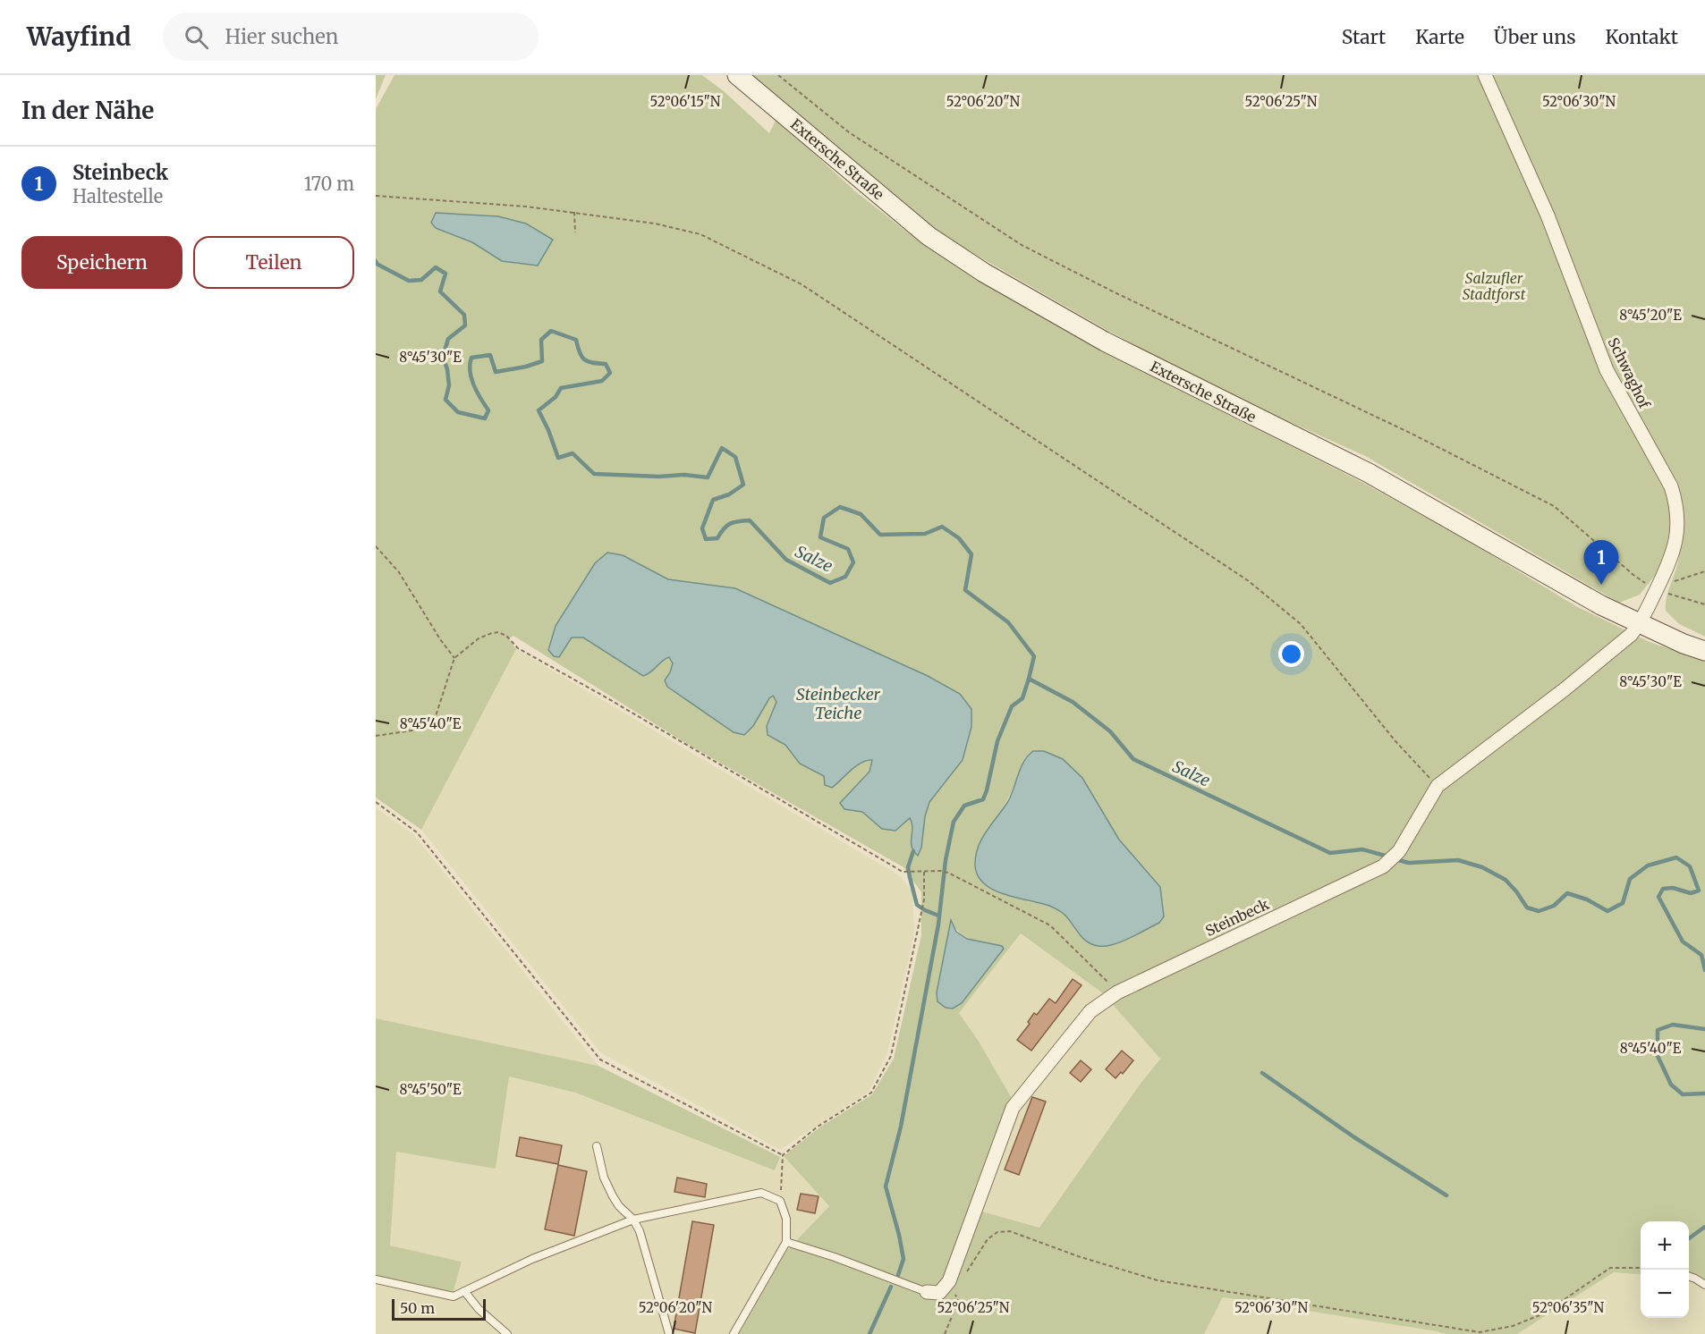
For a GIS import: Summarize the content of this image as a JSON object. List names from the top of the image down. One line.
{"streets":{"main road":["Extersche Straße"],"street":["Schwaghof","Steinbeck"]},"crossings":[["Extersche Straße","Schwaghof"],["Extersche Straße","Steinbeck"],["Schwaghof","Steinbeck"]],"water":["Salze","Steinbecker Teiche"],"parks":["Salzufler Stadtforst"],"scale_bar":"50 m","page":{"header":"Wayfind","search":"Hier suchen","nav":["Start","Karte","Über uns","Kontakt"],"heading":"In der Nähe","list":[{"mark":"1","name":"Steinbeck","note":"Haltestelle","value":"170 m"}],"buttons":["Speichern","Teilen"],"pins":"1","map_buttons":["+","−"],"scale":"50 m"},"coordinates":["52°06'15\"N","52°06'20\"N","52°06'25\"N","52°06'30\"N","8°45'20\"E","8°45'30\"E","8°45'40\"E","8°45'50\"E","52°06'35\"N"]}
